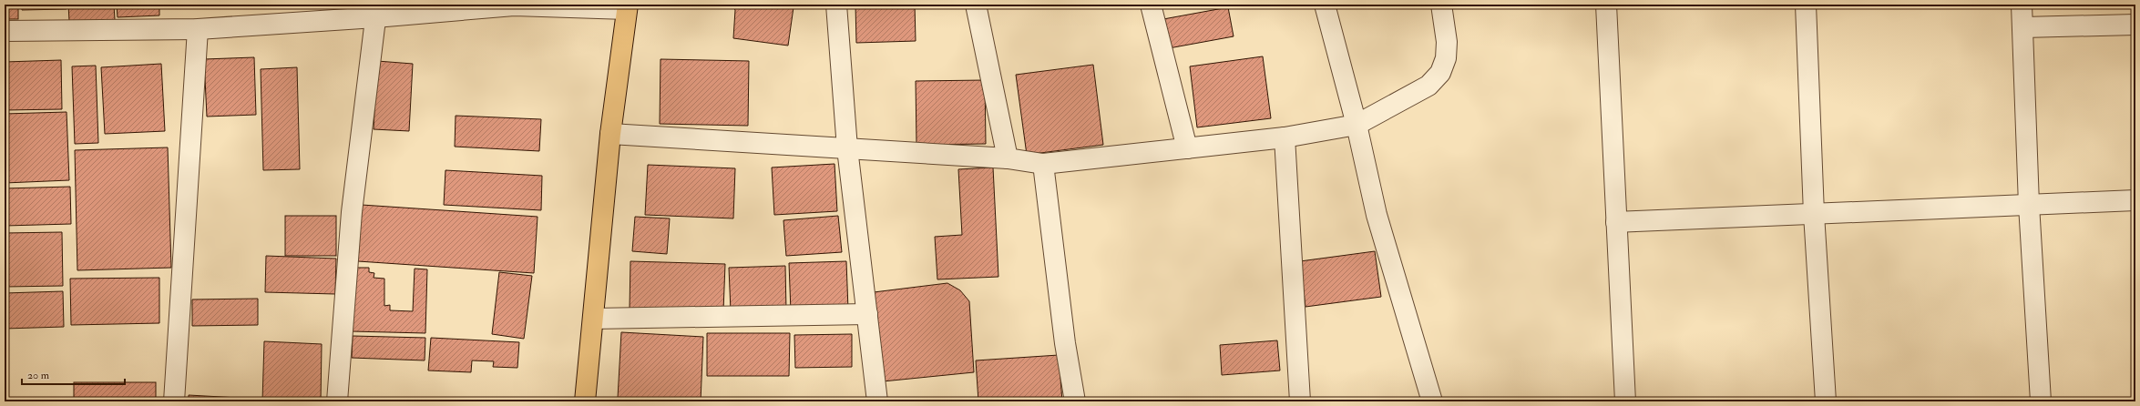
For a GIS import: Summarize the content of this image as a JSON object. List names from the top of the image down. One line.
{"scale_bar":"20 m"}
